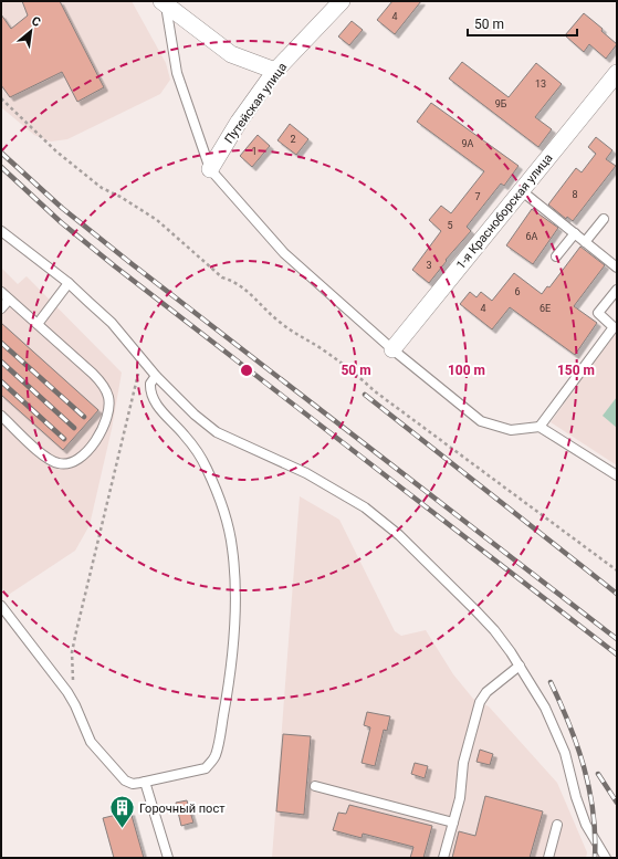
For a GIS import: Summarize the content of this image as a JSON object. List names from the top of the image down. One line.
{"streets":{"street":["Путейская улица","1-я Красноборская улица"]},"places":{"building":["Горочный пост"]},"house_numbers":["4","13","9Б","2","9А","1","8","7","5","6А","3","6","4","6Е"],"scale_bar":"50 m","north":"top right","rings":["50 m","100 m","150 m"]}
